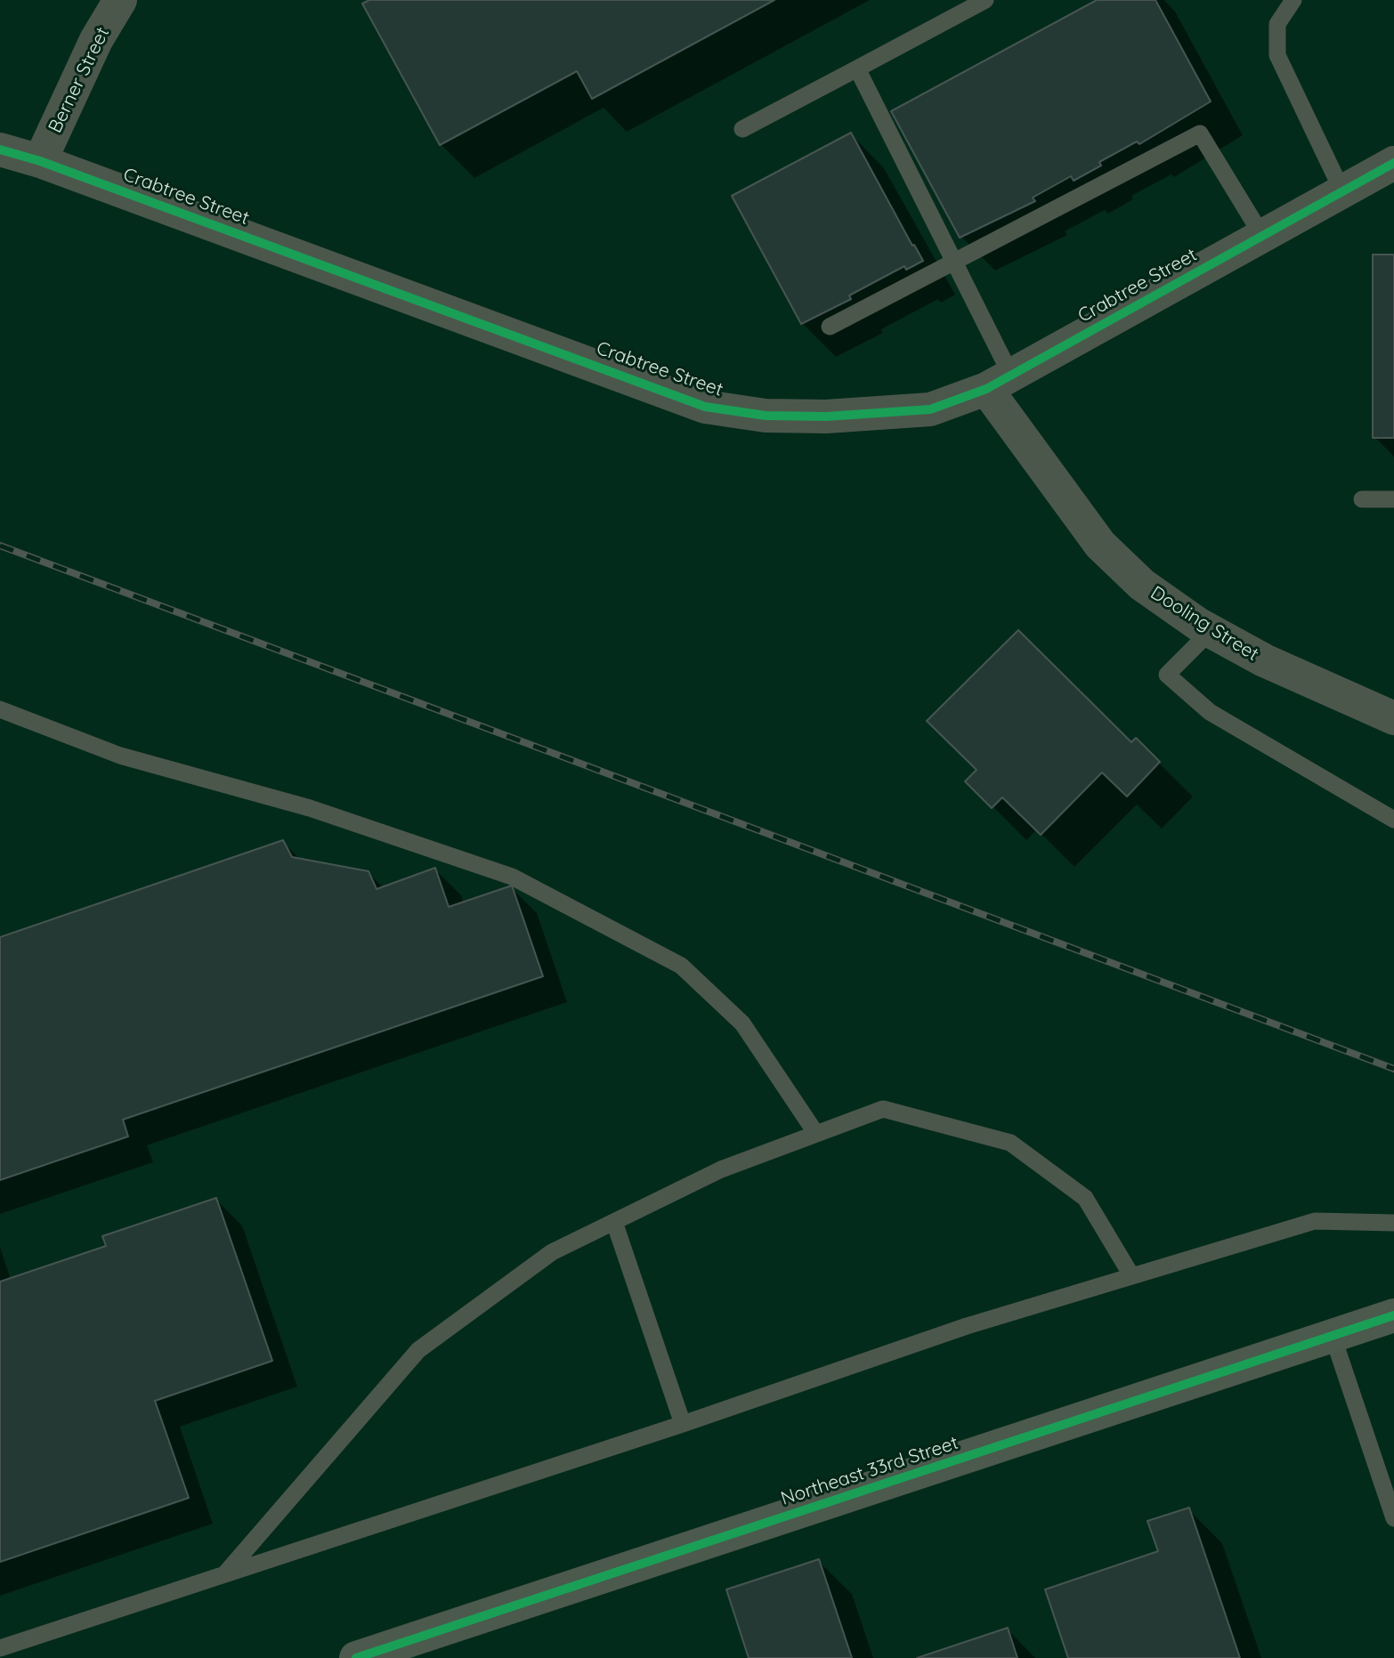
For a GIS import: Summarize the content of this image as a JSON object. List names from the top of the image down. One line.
{"streets":{"street":["Berner Street","Crabtree Street","Dooling Street","Northeast 33rd Street"]},"crossings":[["Berner Street","Crabtree Street"],["Crabtree Street","Dooling Street"]]}
